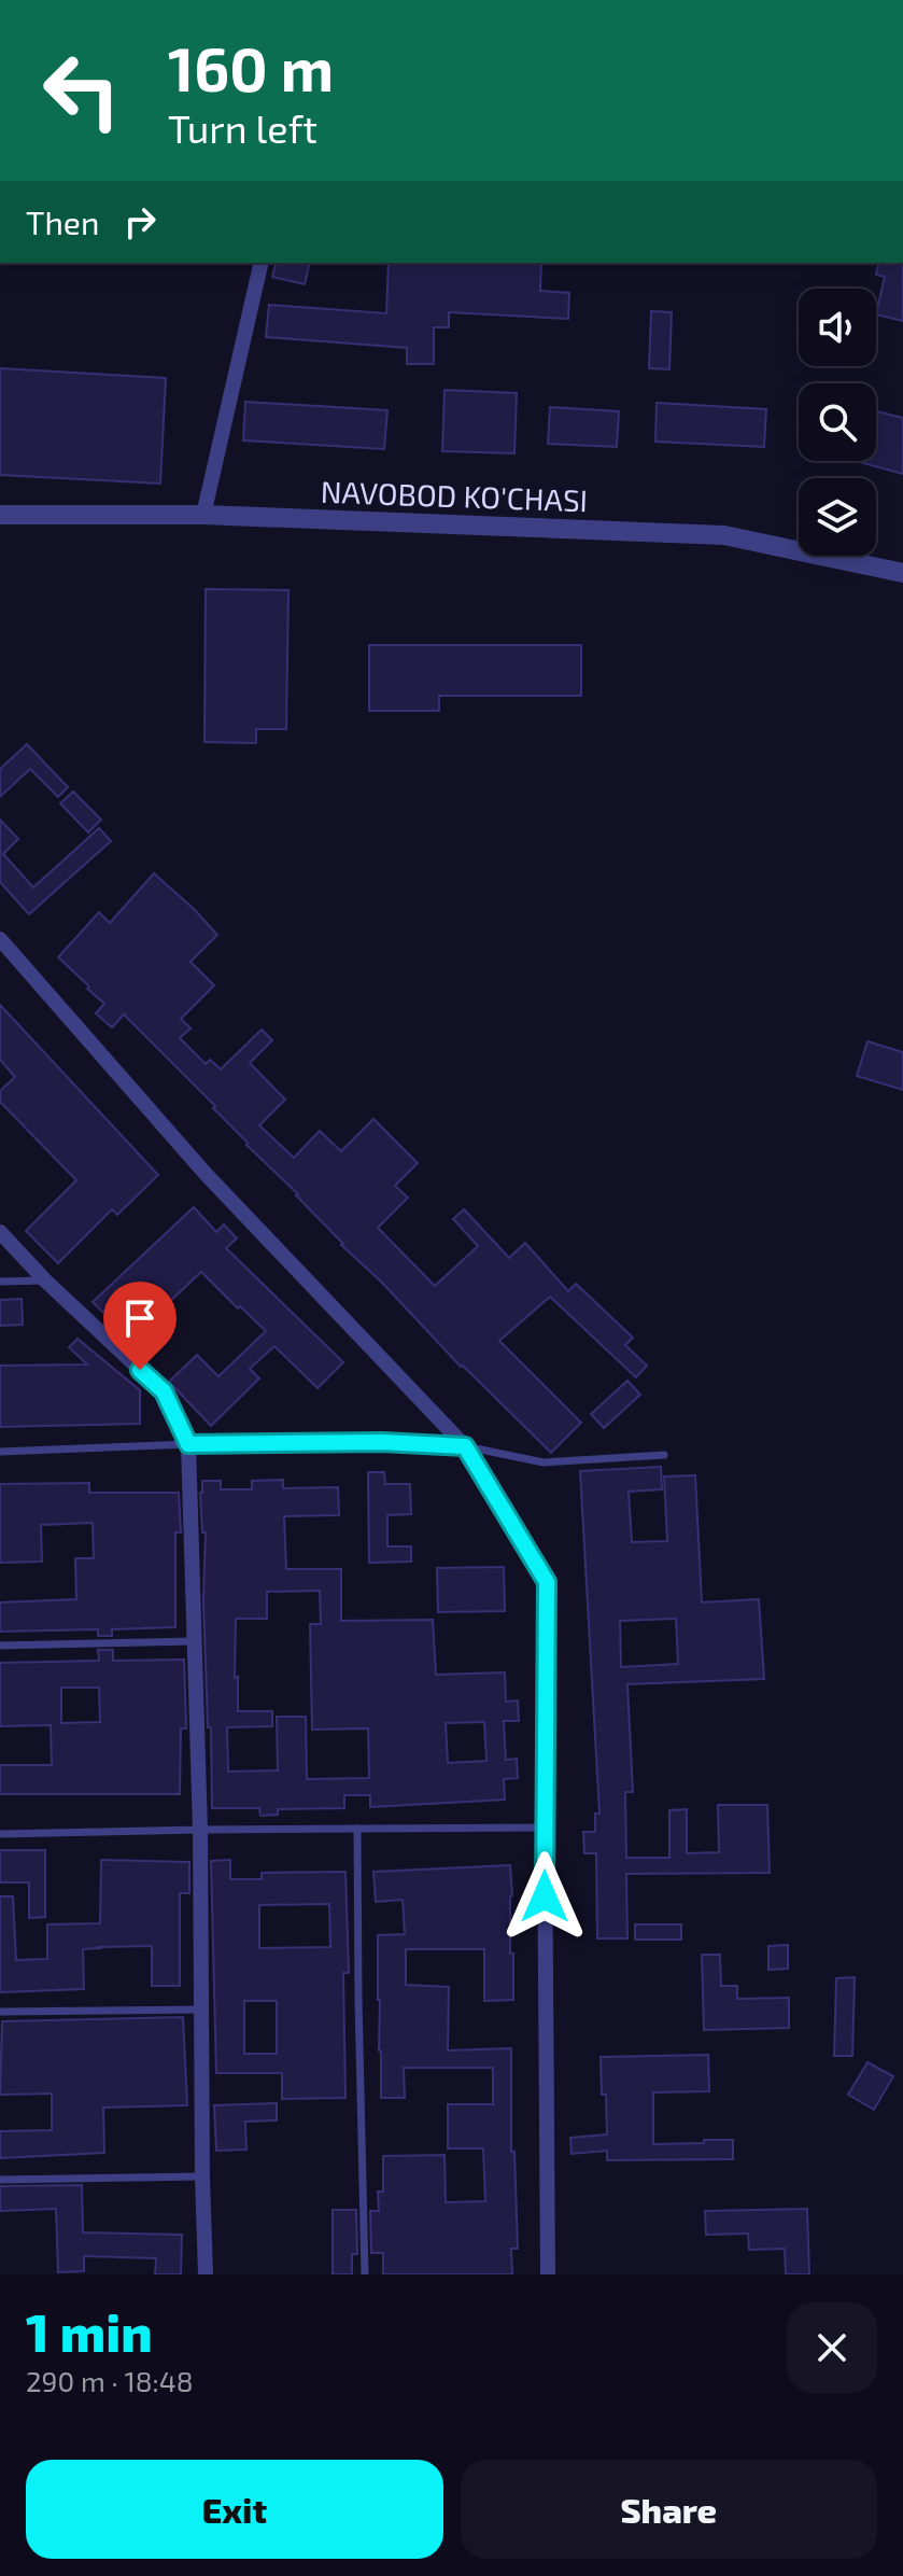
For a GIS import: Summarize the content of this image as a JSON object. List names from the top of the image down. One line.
{"streets":{"street":["NAVOBOD KO'CHASI"]},"page":{"turn":["160 m","Turn left"],"then":"Then","heading":["1 min","290 m · 18:48"],"buttons":["Exit","Share"]}}
